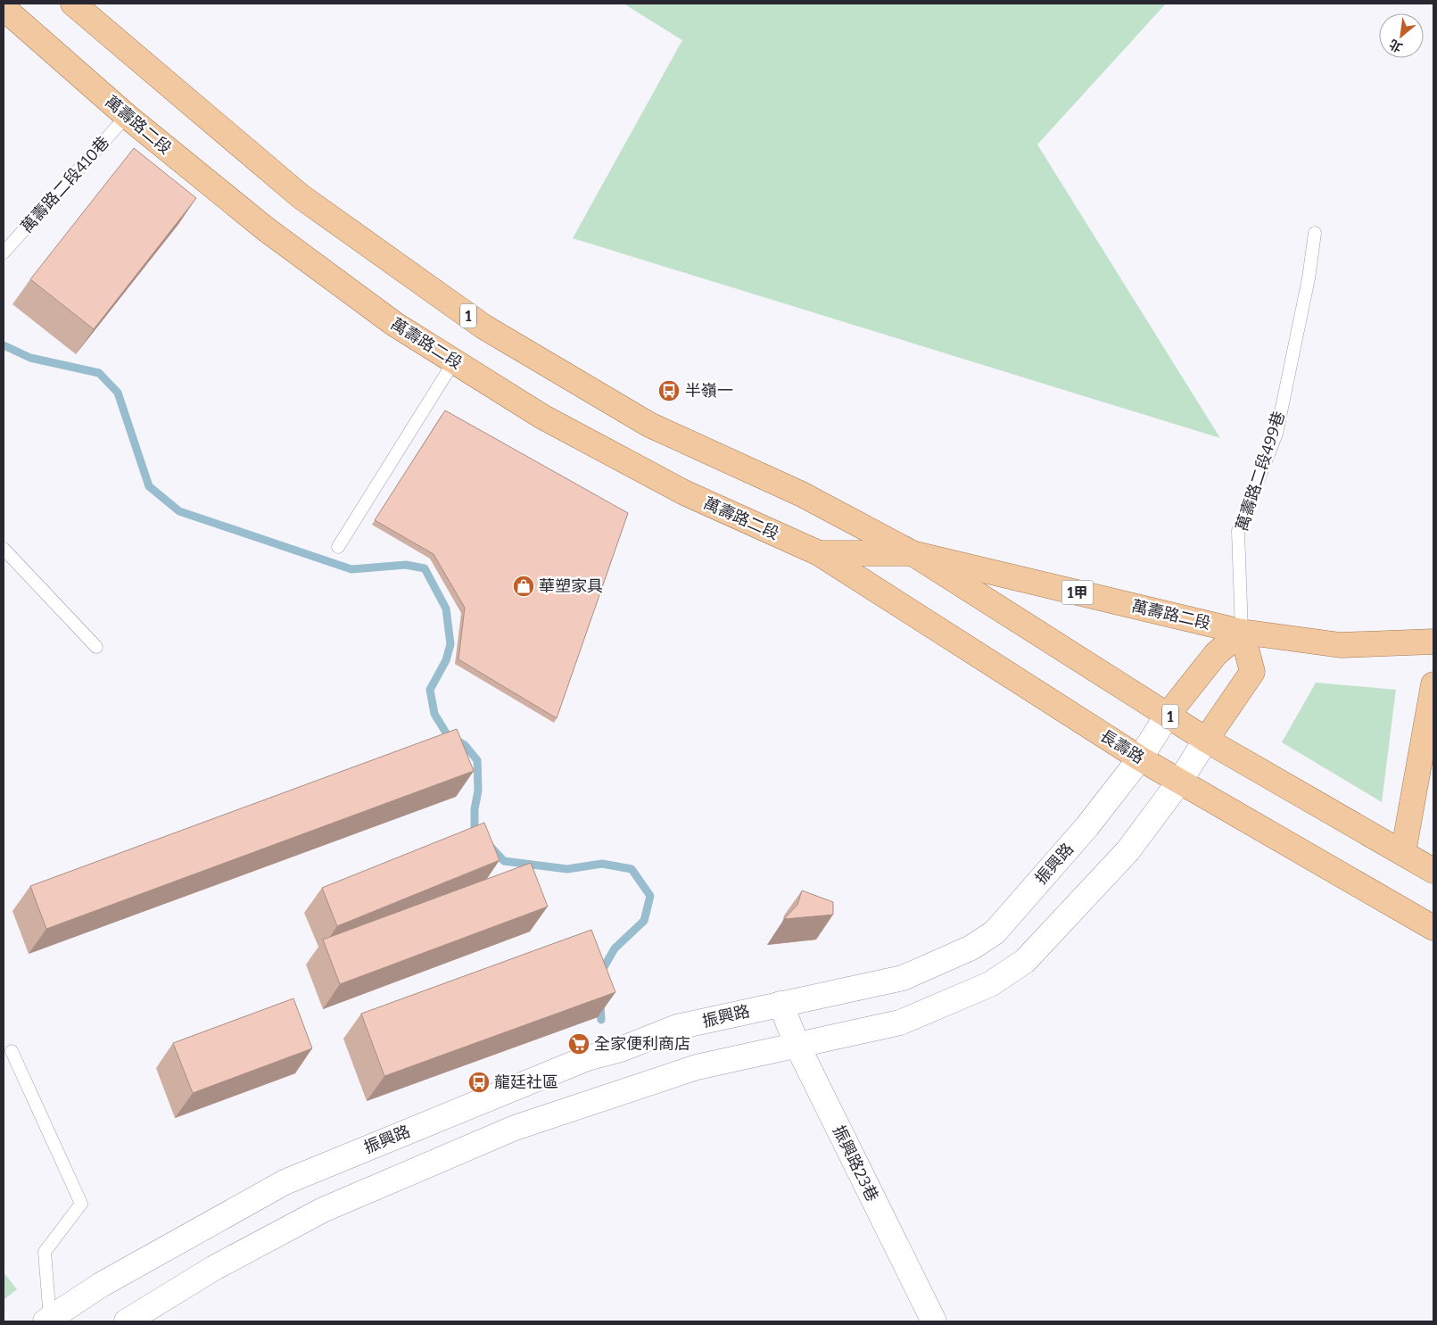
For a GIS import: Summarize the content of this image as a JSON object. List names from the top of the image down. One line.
{"streets":{"main road":["萬壽路二段","1","1甲","長壽路"],"street":["振興路","振興路23巷"],"lane":["萬壽路二段410巷","萬壽路二段499巷"]},"crossings":[["萬壽路二段","萬壽路二段410巷"],["萬壽路二段","1"],["萬壽路二段","萬壽路二段499巷"],["萬壽路二段","長壽路"],["1","振興路"],["長壽路","振興路"],["振興路","振興路23巷"]],"places":{"bus stop":["半嶺一","龍廷社區"],"shop":["華塑家具"],"supermarket":["全家便利商店"]},"north":"bottom left"}
